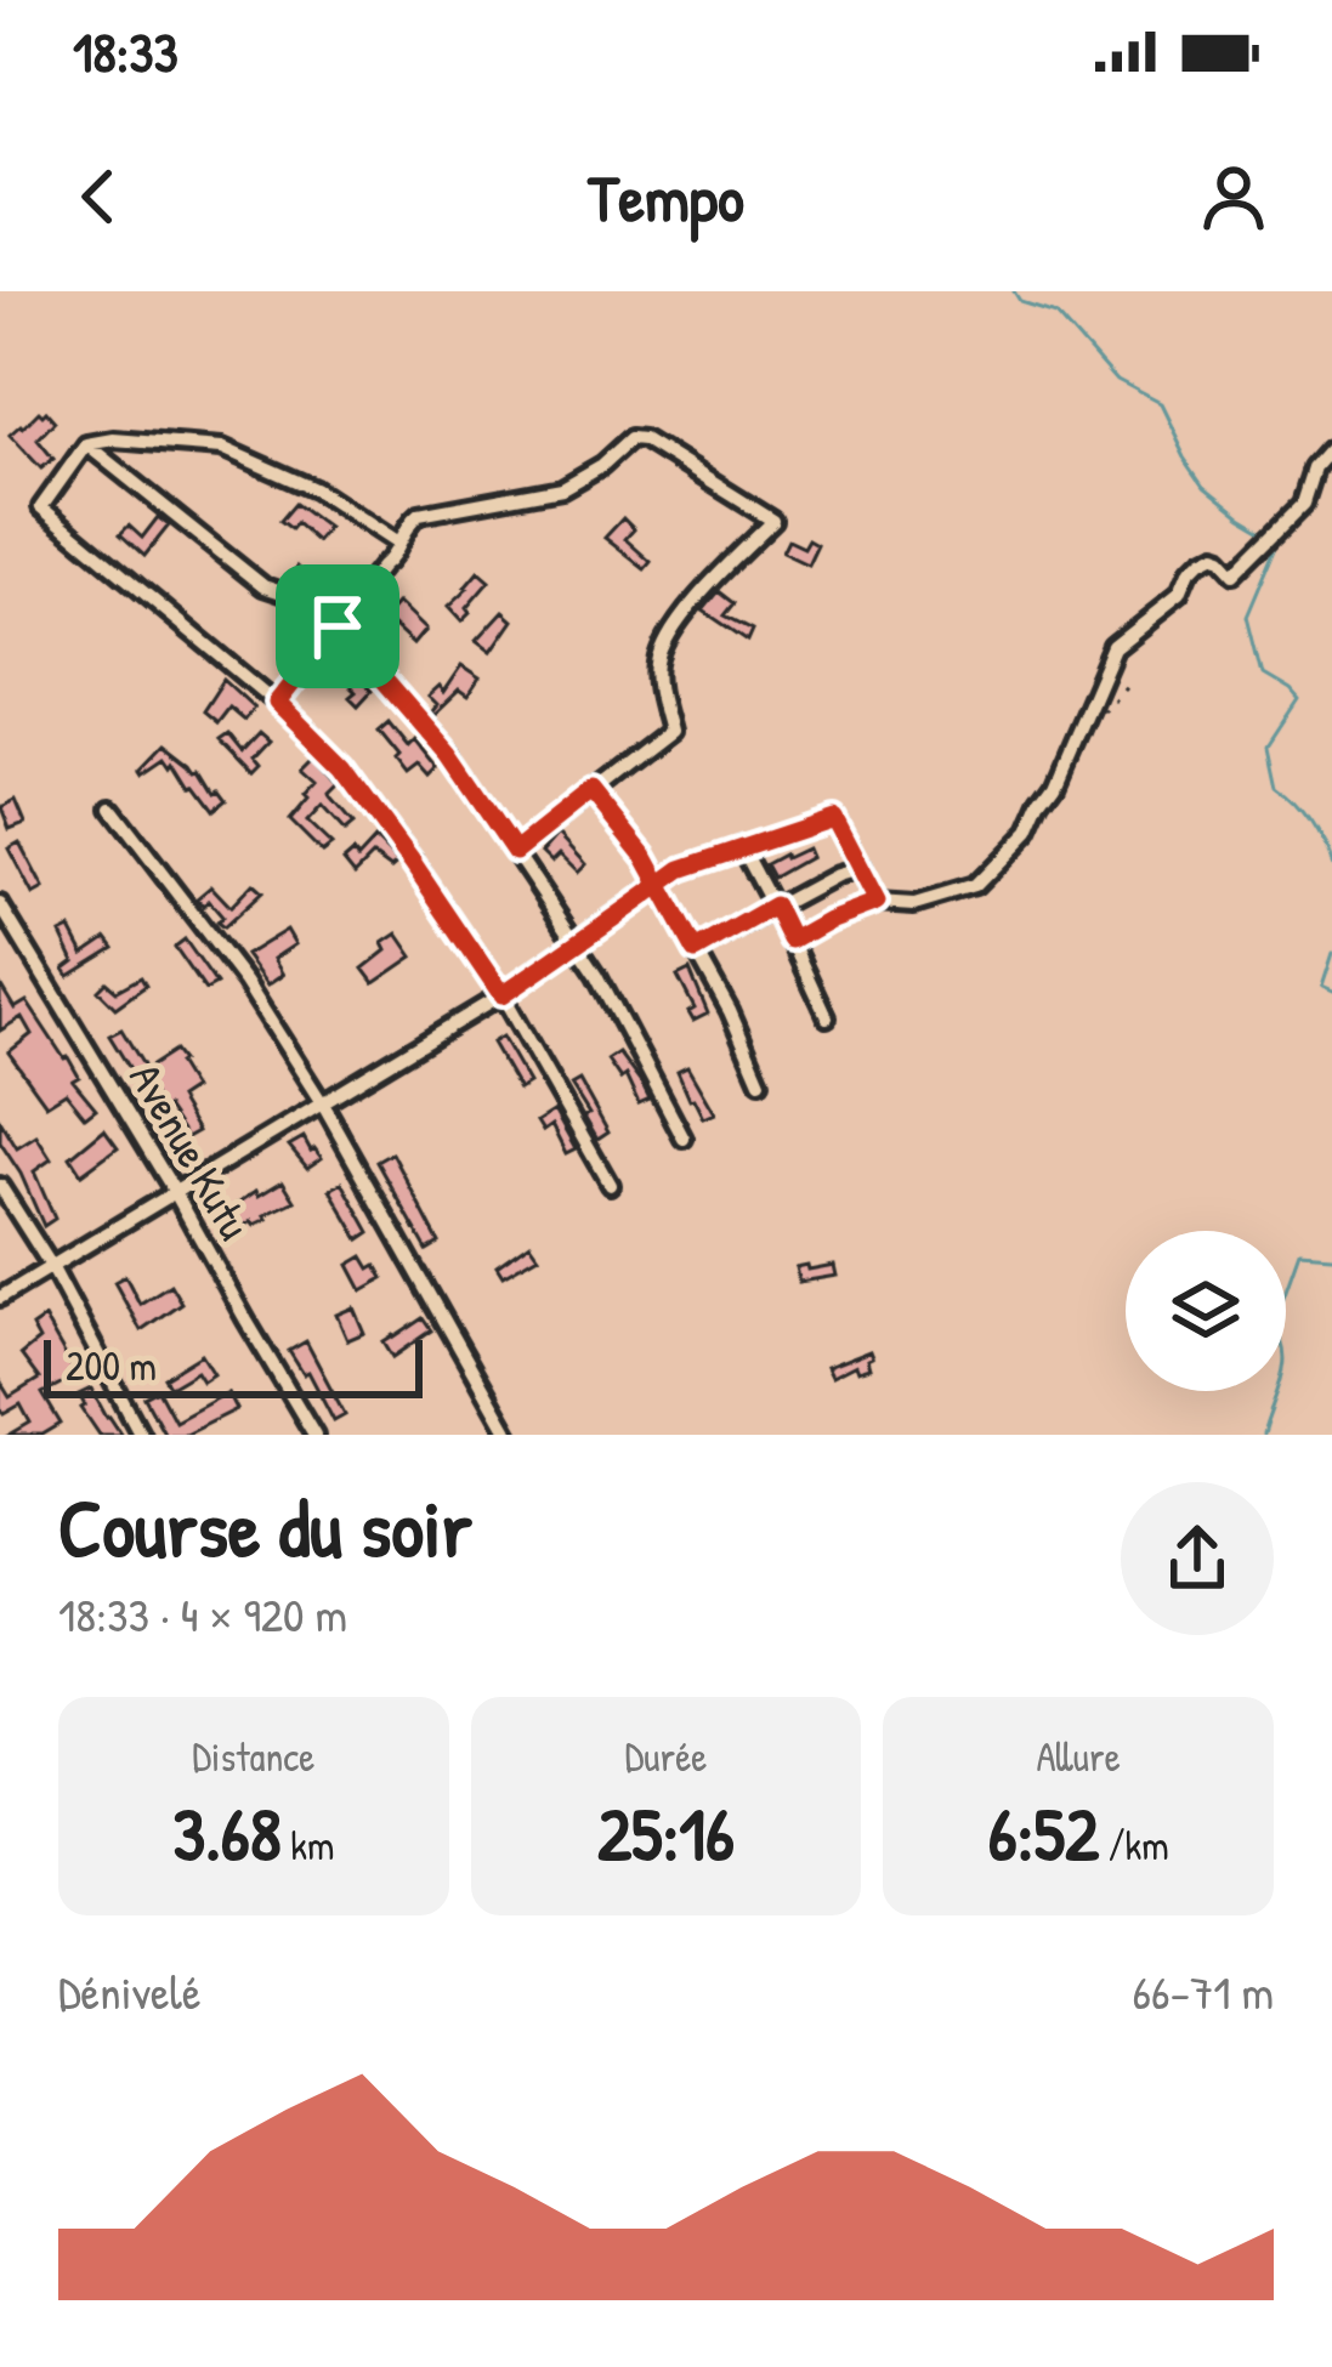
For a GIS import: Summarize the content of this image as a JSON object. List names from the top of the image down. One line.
{"streets":{"street":["Avenue Kutu"]},"scale_bar":"200 m","page":{"status":"18:33","header":"Tempo","scale":"200 m","heading":["Course du soir","18:33 · 4 × 920 m"],"stats":[["Distance","3.68 km"],["Durée","25:16"],["Allure","6:52 /km"]],"chart":["Dénivelé","66–71 m"]}}
